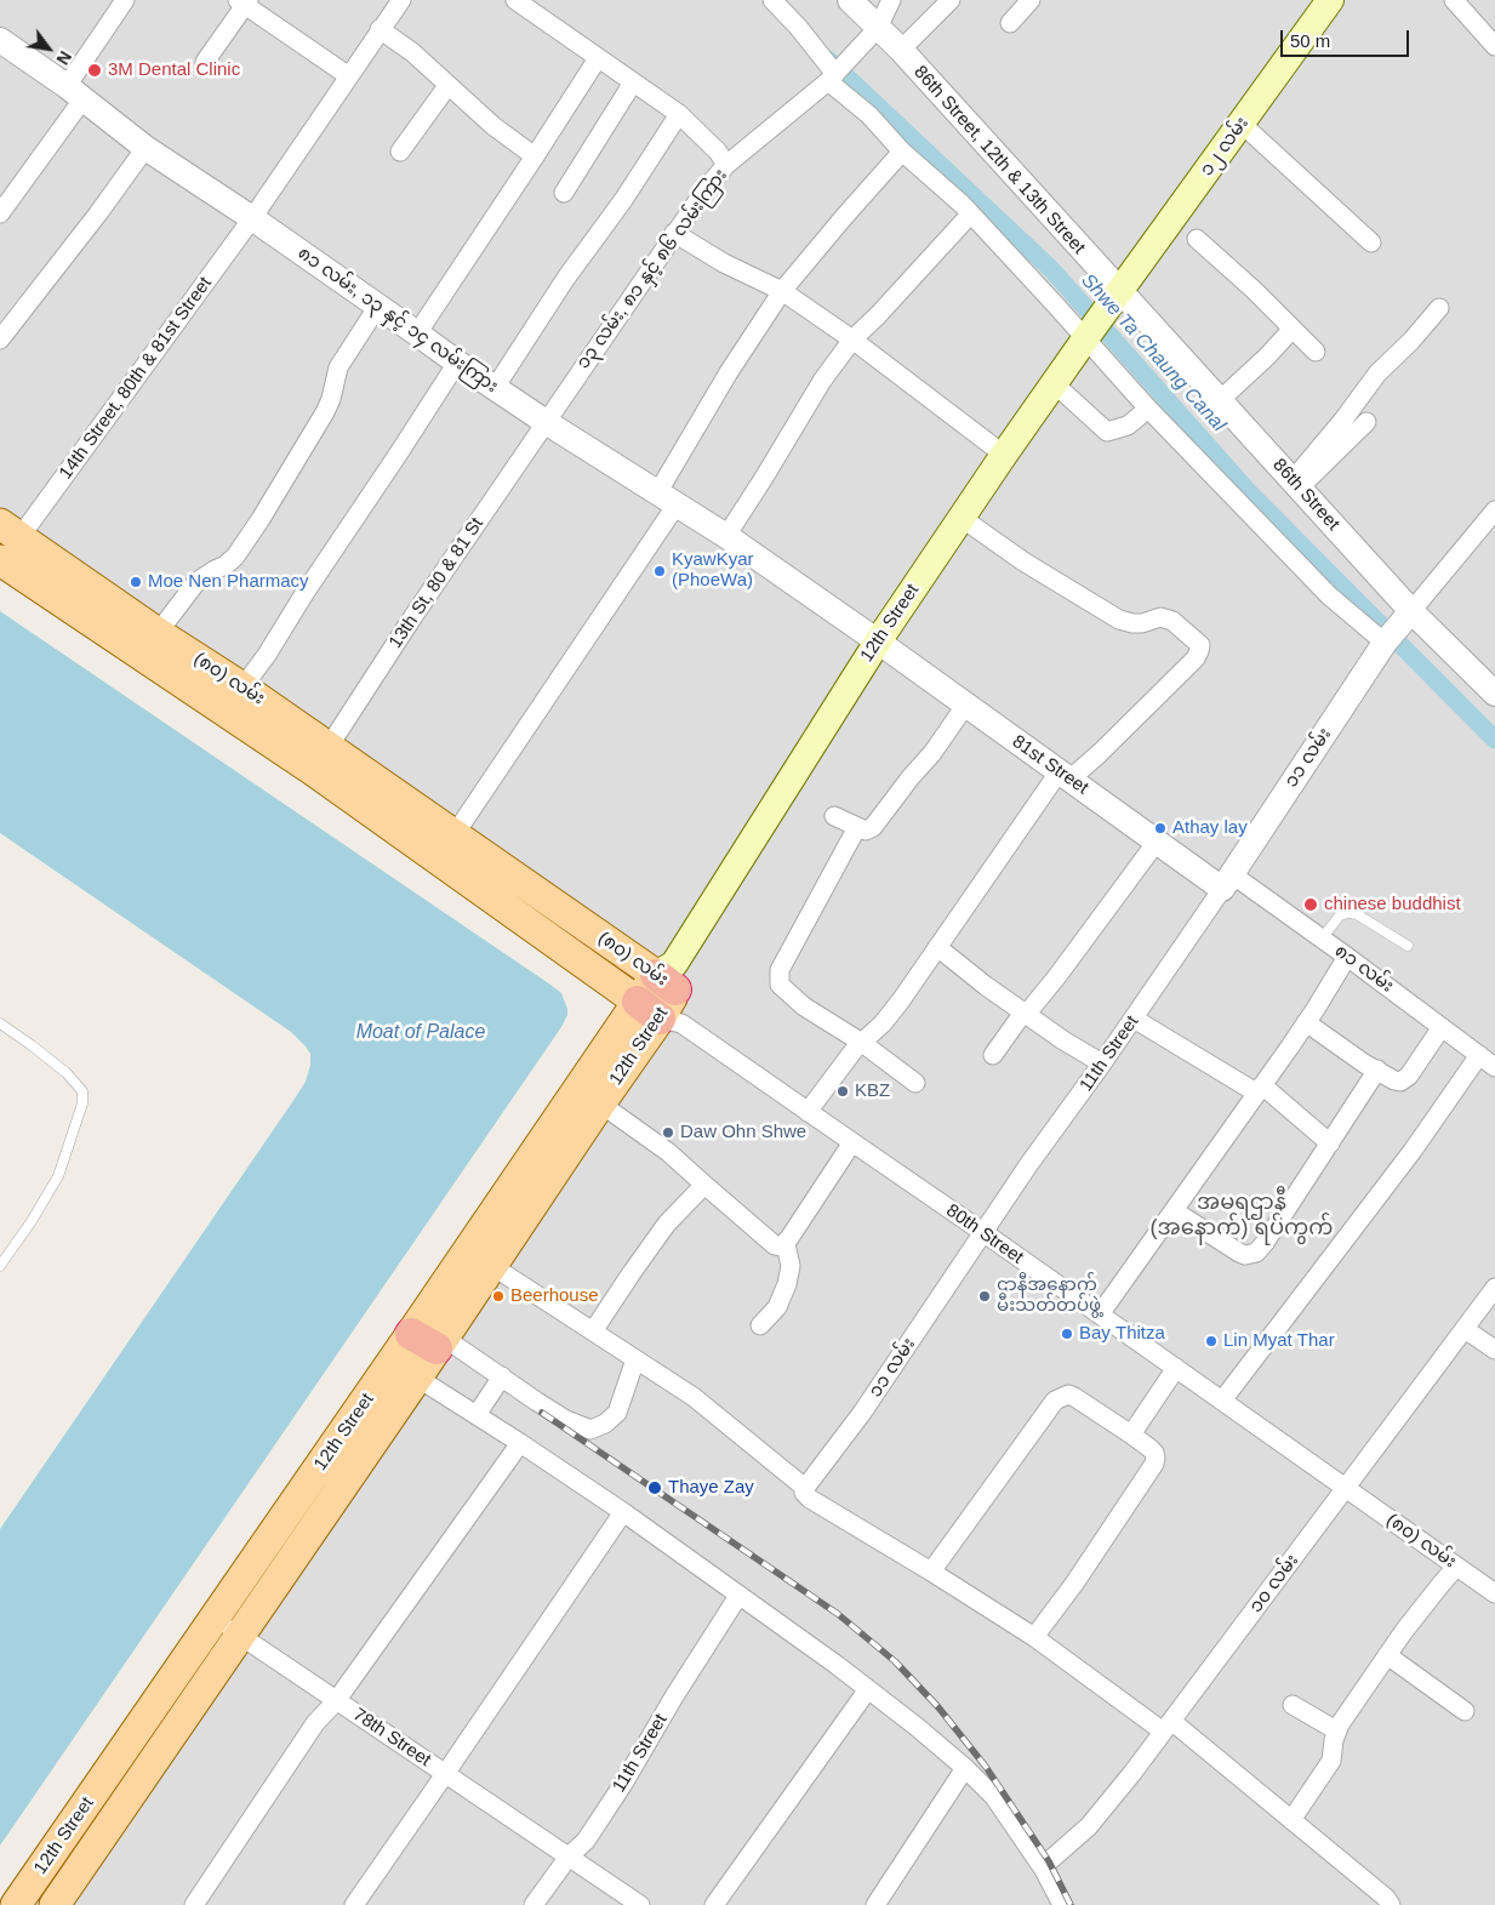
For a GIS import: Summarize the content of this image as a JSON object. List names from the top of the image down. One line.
{"streets":{"main road":["၁၂ လမ်း","12th Street","(၈၀) လမ်း"],"street":["86th Street, 12th & 13th Street","၁၃ လမ်း, ၈၁ နှင့် ၈၆ လမ်းကြား","၈၁ လမ်း, ၁၃ နှင့် ၁၄ လမ်းကြား","14th Street, 80th & 81st Street","86th Street","13th St, 80 & 81 St","၁၁ လမ်း","81st Street","၈၁ လမ်း","11th Street","80th Street","၁၀ လမ်း","78th Street"]},"crossings":[["၁၂ လမ်း","86th Street, 12th & 13th Street"],["၁၂ လမ်း","86th Street"],["၁၂ လမ်း","12th Street"],["86th Street, 12th & 13th Street","၁၃ လမ်း, ၈၁ နှင့် ၈၆ လမ်းကြား"],["86th Street, 12th & 13th Street","86th Street"],["86th Street, 12th & 13th Street","12th Street"],["၁၃ လမ်း, ၈၁ နှင့် ၈၆ လမ်းကြား","၈၁ လမ်း, ၁၃ နှင့် ၁၄ လမ်းကြား"],["၁၃ လမ်း, ၈၁ နှင့် ၈၆ လမ်းကြား","13th St, 80 & 81 St"],["၈၁ လမ်း, ၁၃ နှင့် ၁၄ လမ်းကြား","14th Street, 80th & 81st Street"],["၈၁ လမ်း, ၁၃ နှင့် ၁၄ လမ်းကြား","13th St, 80 & 81 St"],["၈၁ လမ်း, ၁၃ နှင့် ၁၄ လမ်းကြား","81st Street"],["14th Street, 80th & 81st Street","(၈၀) လမ်း"],["86th Street","12th Street"],["13th St, 80 & 81 St","(၈၀) လမ်း"],["12th Street","(၈၀) လမ်း"],["12th Street","81st Street"],["12th Street","80th Street"],["12th Street","78th Street"],["(၈၀) လမ်း","80th Street"],["(၈၀) လမ်း","၁၀ လမ်း"],["၁၁ လမ်း","81st Street"],["၁၁ လမ်း","၈၁ လမ်း"],["၁၁ လမ်း","11th Street"],["၁၁ လမ်း","80th Street"],["81st Street","၈၁ လမ်း"],["81st Street","11th Street"],["၈၁ လမ်း","11th Street"],["11th Street","80th Street"],["11th Street","78th Street"],["80th Street","၁၀ လမ်း"]],"districts":["အမရဌာနီ (အနောက်) ရပ်ကွက်"],"water":["Shwe Ta Chaung Canal","Moat of Palace"],"places":["3M Dental Clinic","KyawKyar (PhoeWa)","Moe Nen Pharmacy","Athay lay","chinese buddhist","KBZ","Daw Ohn Shwe","Beerhouse","ဌာနီအနောက် မီးသတ်တပ်ဖွဲ့","Bay Thitza","Lin Myat Thar","Thaye Zay"],"scale_bar":"50 m","north":"bottom right"}
